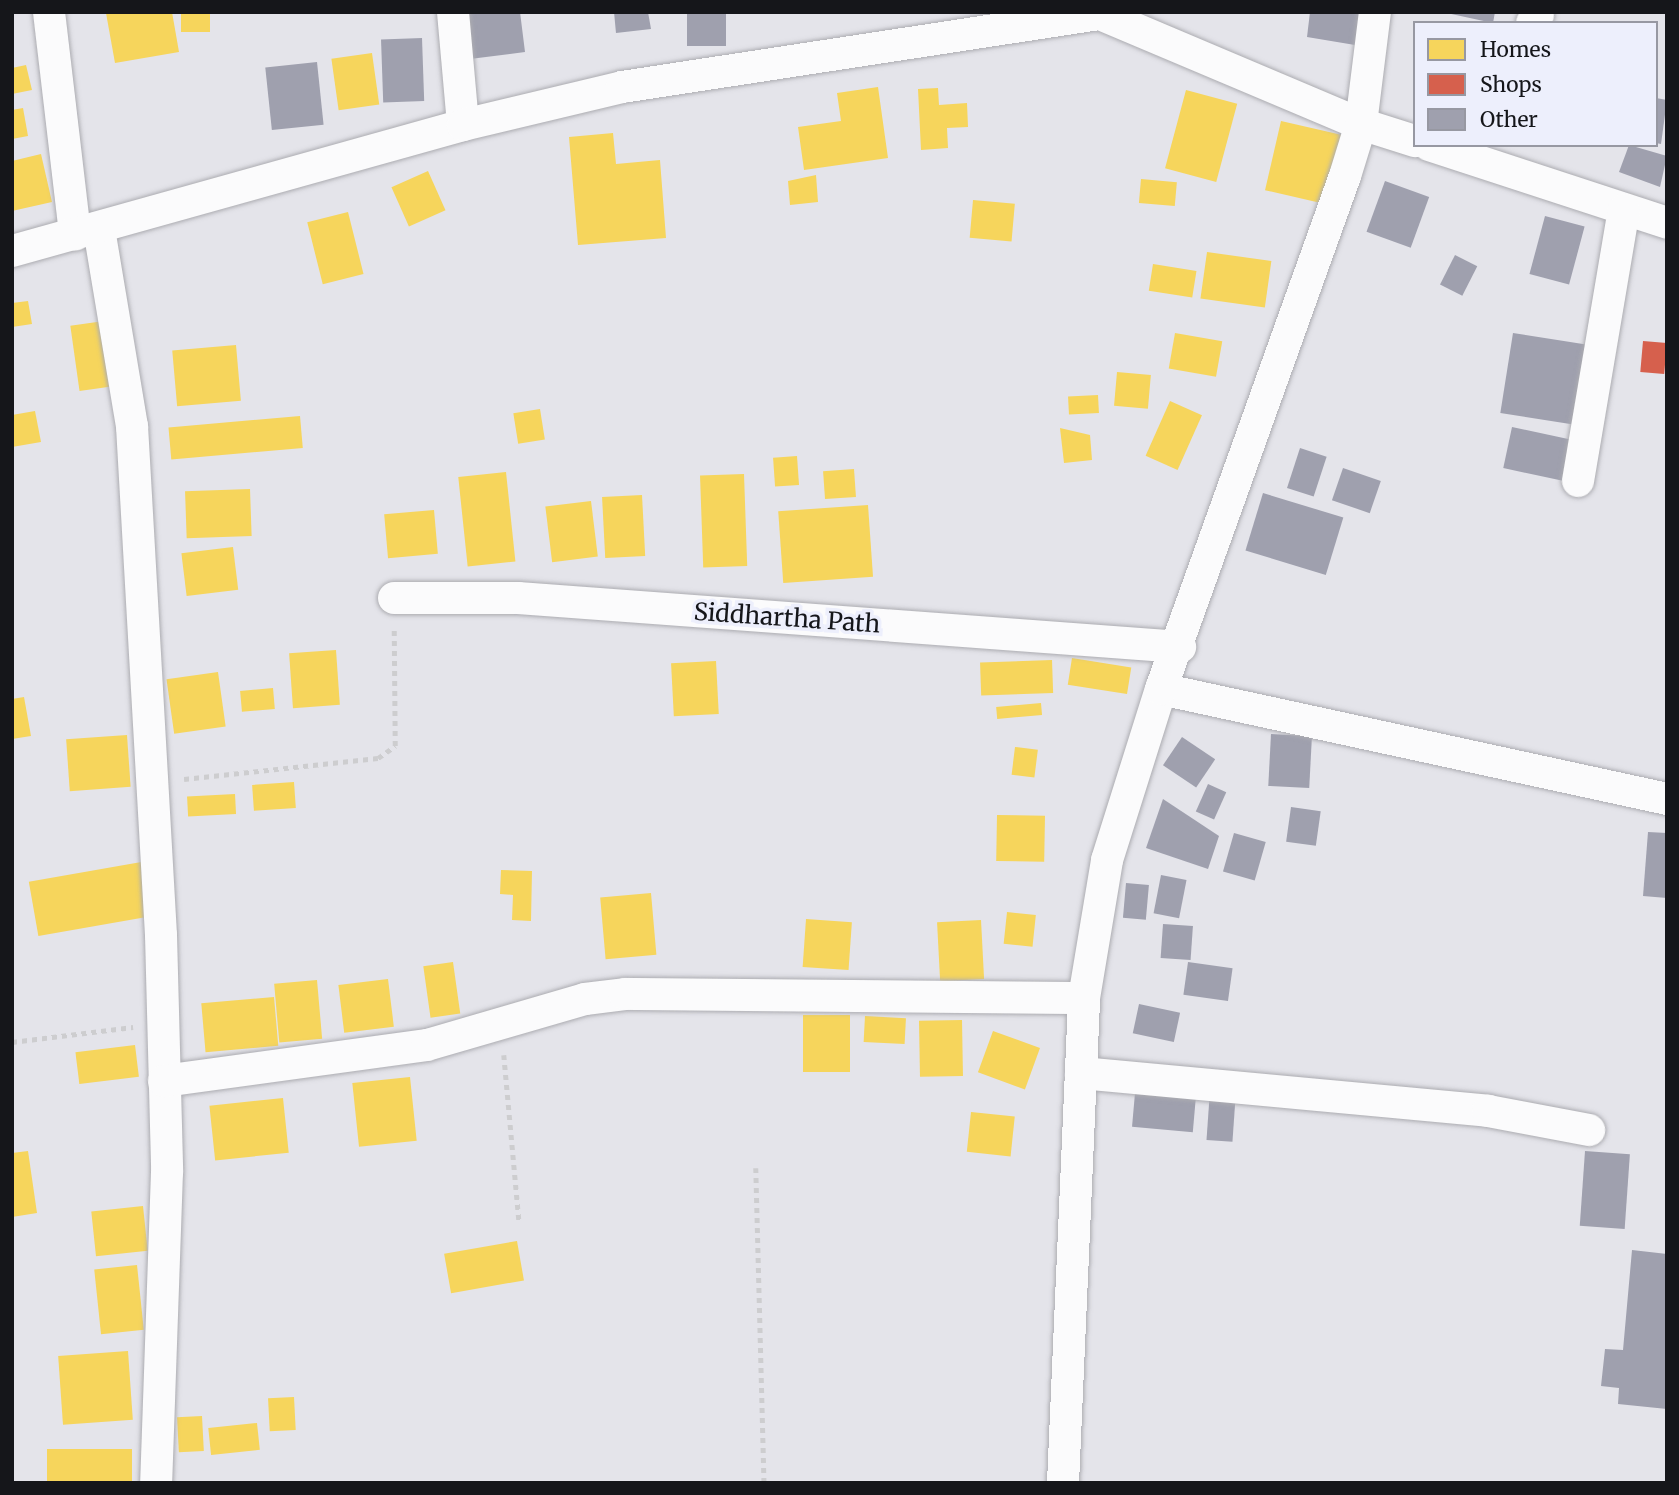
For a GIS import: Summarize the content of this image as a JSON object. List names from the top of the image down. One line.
{"streets":{"street":["Siddhartha Path"]},"legend":["Homes","Shops","Other"]}
